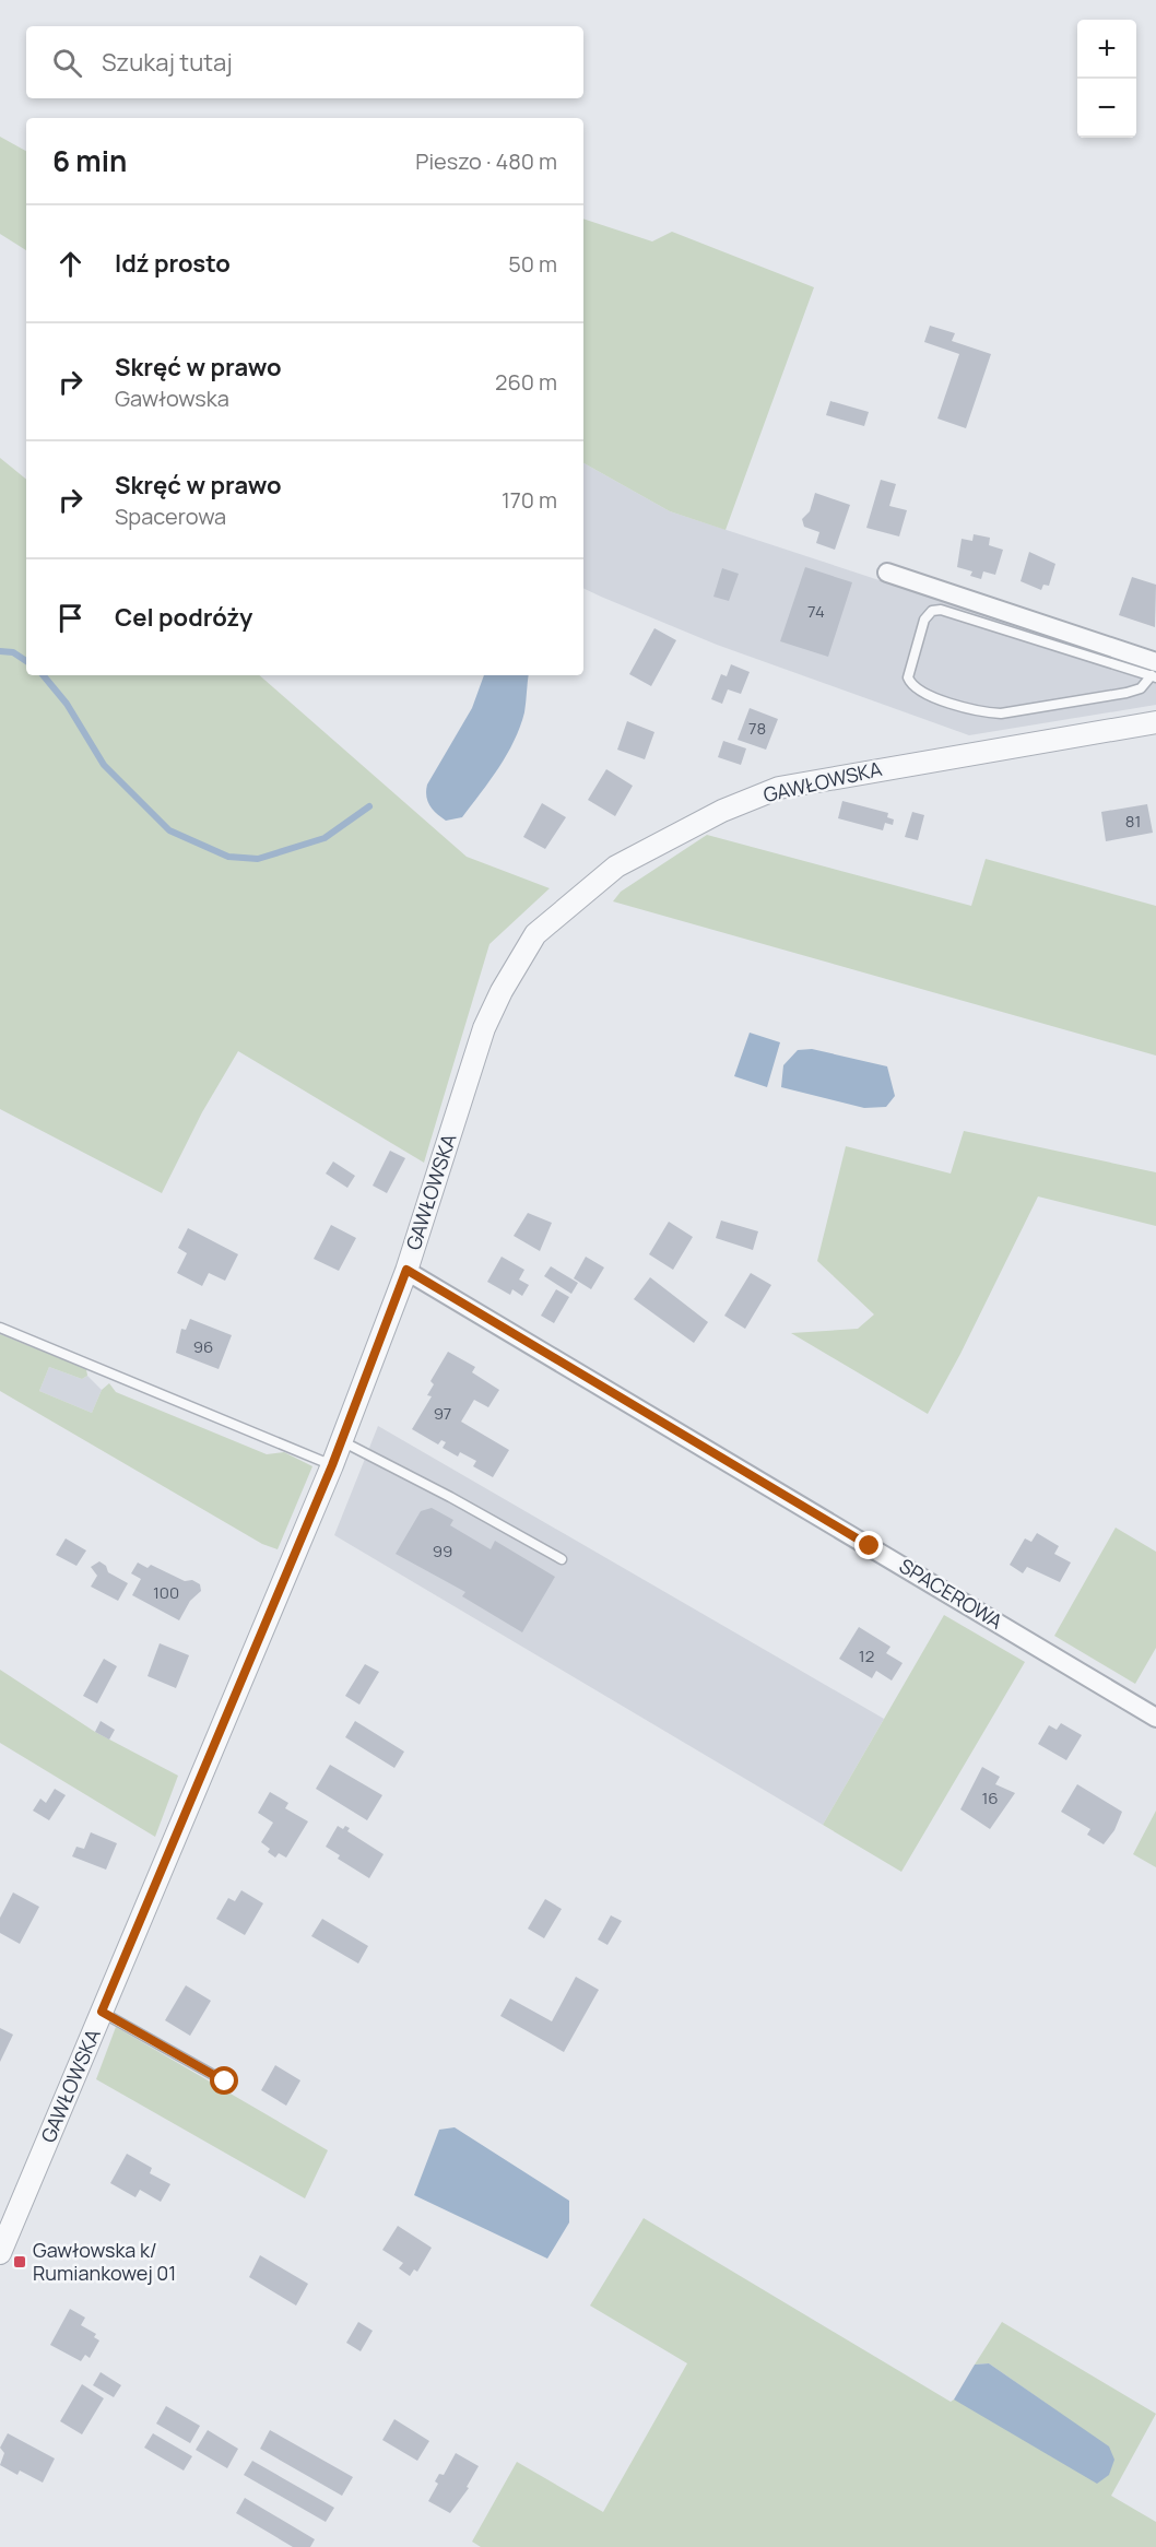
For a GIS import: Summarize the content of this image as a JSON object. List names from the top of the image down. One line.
{"streets":{"street":["GAWŁOWSKA","SPACEROWA"]},"crossings":[["GAWŁOWSKA","SPACEROWA"]],"places":{"transit":["Gawłowska k/ Rumiankowej 01"]},"house_numbers":["74","78","81","96","97","99","100","12","16"],"page":{"map_buttons":["+","−"],"search":"Szukaj tutaj","heading":["6 min","Pieszo · 480 m"],"list":[["Idź prosto","50 m"],["Skręć w prawo","Gawłowska","260 m"],["Skręć w prawo","Spacerowa","170 m"],"Cel podróży"]}}
